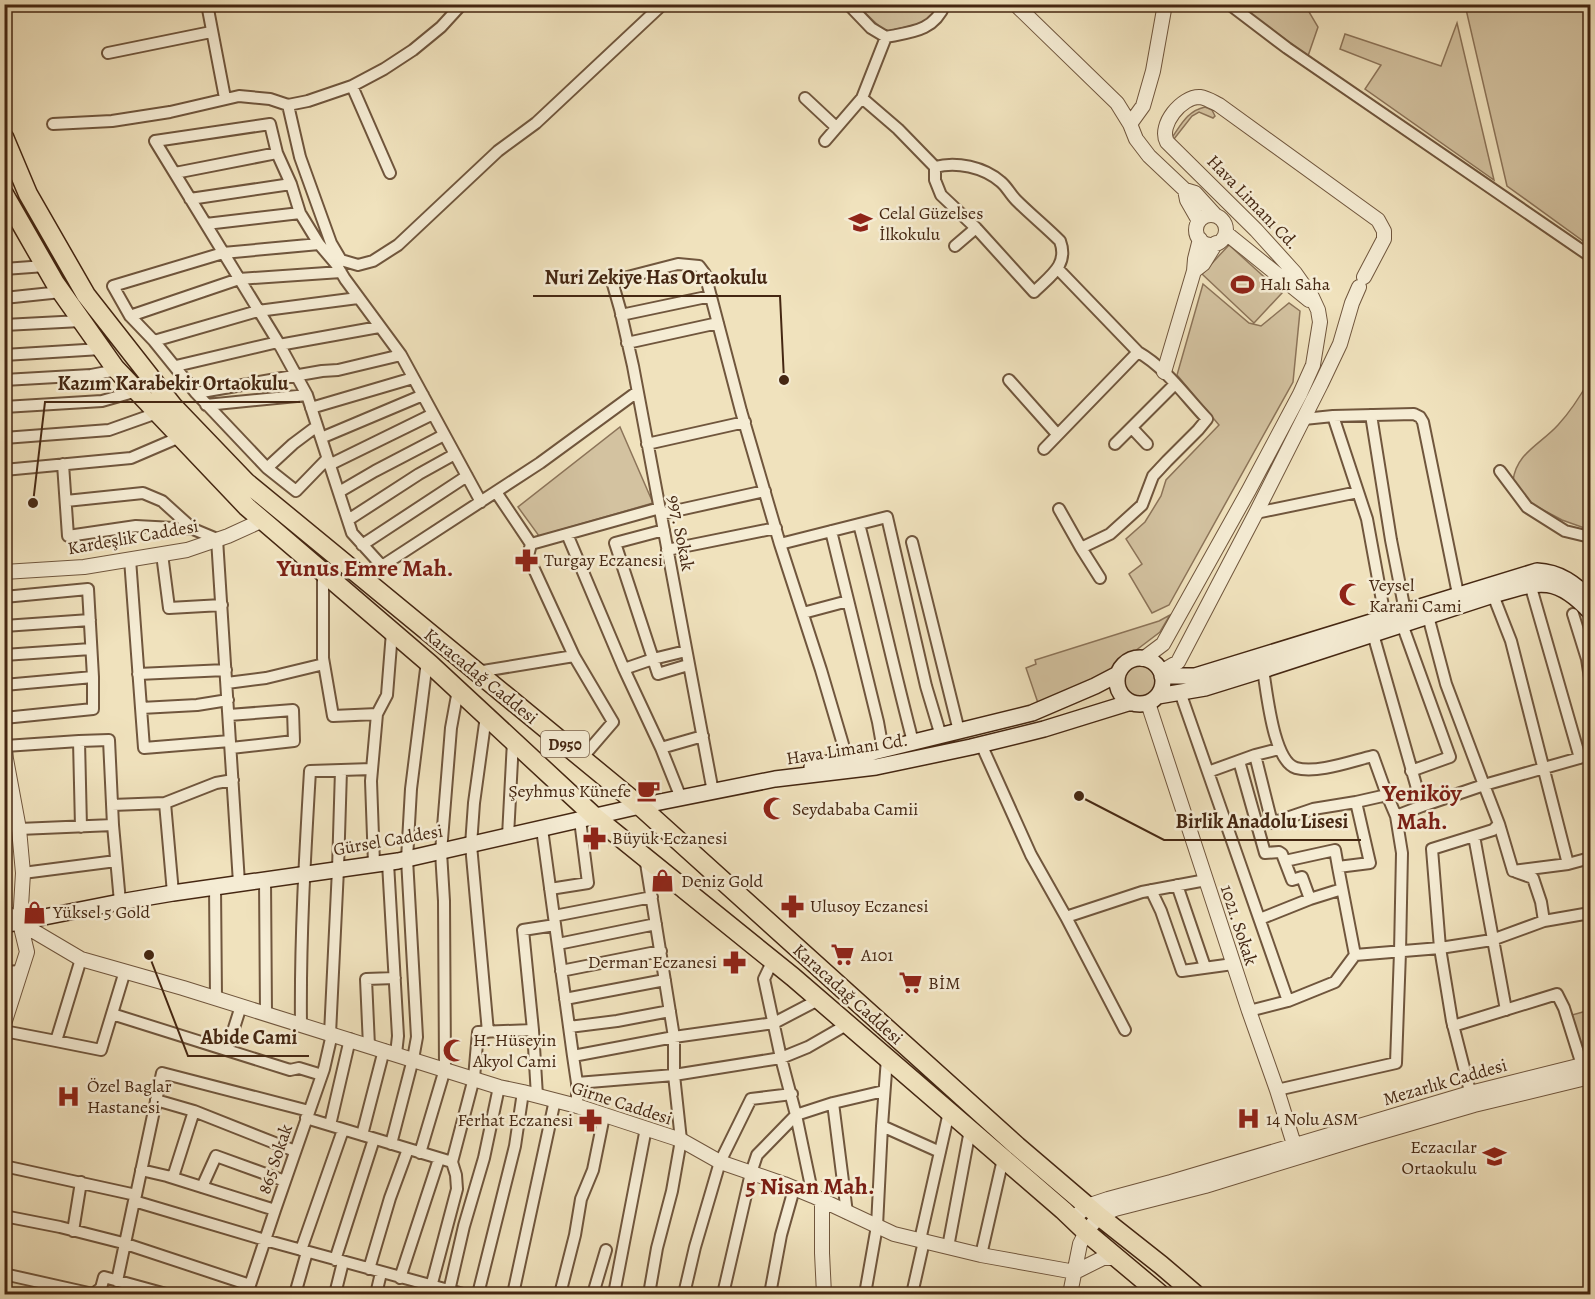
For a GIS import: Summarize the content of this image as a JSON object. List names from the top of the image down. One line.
{"streets":{"highway":["Karacadağ Caddesi","D950"],"main road":["Hava Limanı Cd.","Gürsel Caddesi"],"street":["997. Sokak","Kardeşlik Caddesi","1021. Sokak","Mezarlık Caddesi","Girne Caddesi","865 Sokak"]},"crossings":[["Hava Limanı Cd.","Gürsel Caddesi"],["Hava Limanı Cd.","1021. Sokak"],["997. Sokak","Gürsel Caddesi"],["Kardeşlik Caddesi","Karacadağ Caddesi"],["Karacadağ Caddesi","Gürsel Caddesi"],["Karacadağ Caddesi","Mezarlık Caddesi"],["Gürsel Caddesi","Girne Caddesi"],["Gürsel Caddesi","865 Sokak"],["1021. Sokak","Mezarlık Caddesi"],["Girne Caddesi","865 Sokak"]],"districts":["Yunus Emre Mah.","Yeniköy Mah.","5 Nisan Mah."],"places":{"school or university":["Celal Güzelses İlkokulu","Eczacılar Ortaokulu"],"sports":["Halı Saha"],"other":["Nuri Zekiye Has Ortaokulu","Kazım Karabekir Ortaokulu","Birlik Anadolu Lisesi","Abide Cami"],"pharmacy":["Turgay Eczanesi","Büyük Eczanesi","Ulusoy Eczanesi","Derman Eczanesi","Ferhat Eczanesi"],"mosque":["Veysel Karani Cami","Seydababa Camii","H. Hüseyin Akyol Cami"],"cafe":["Şeyhmus Künefe"],"shop":["Deniz Gold","Yüksel 5 Gold"],"supermarket":["A101","BİM"],"hospital":["Özel Baglar Hastanesi","14 Nolu ASM"]}}
